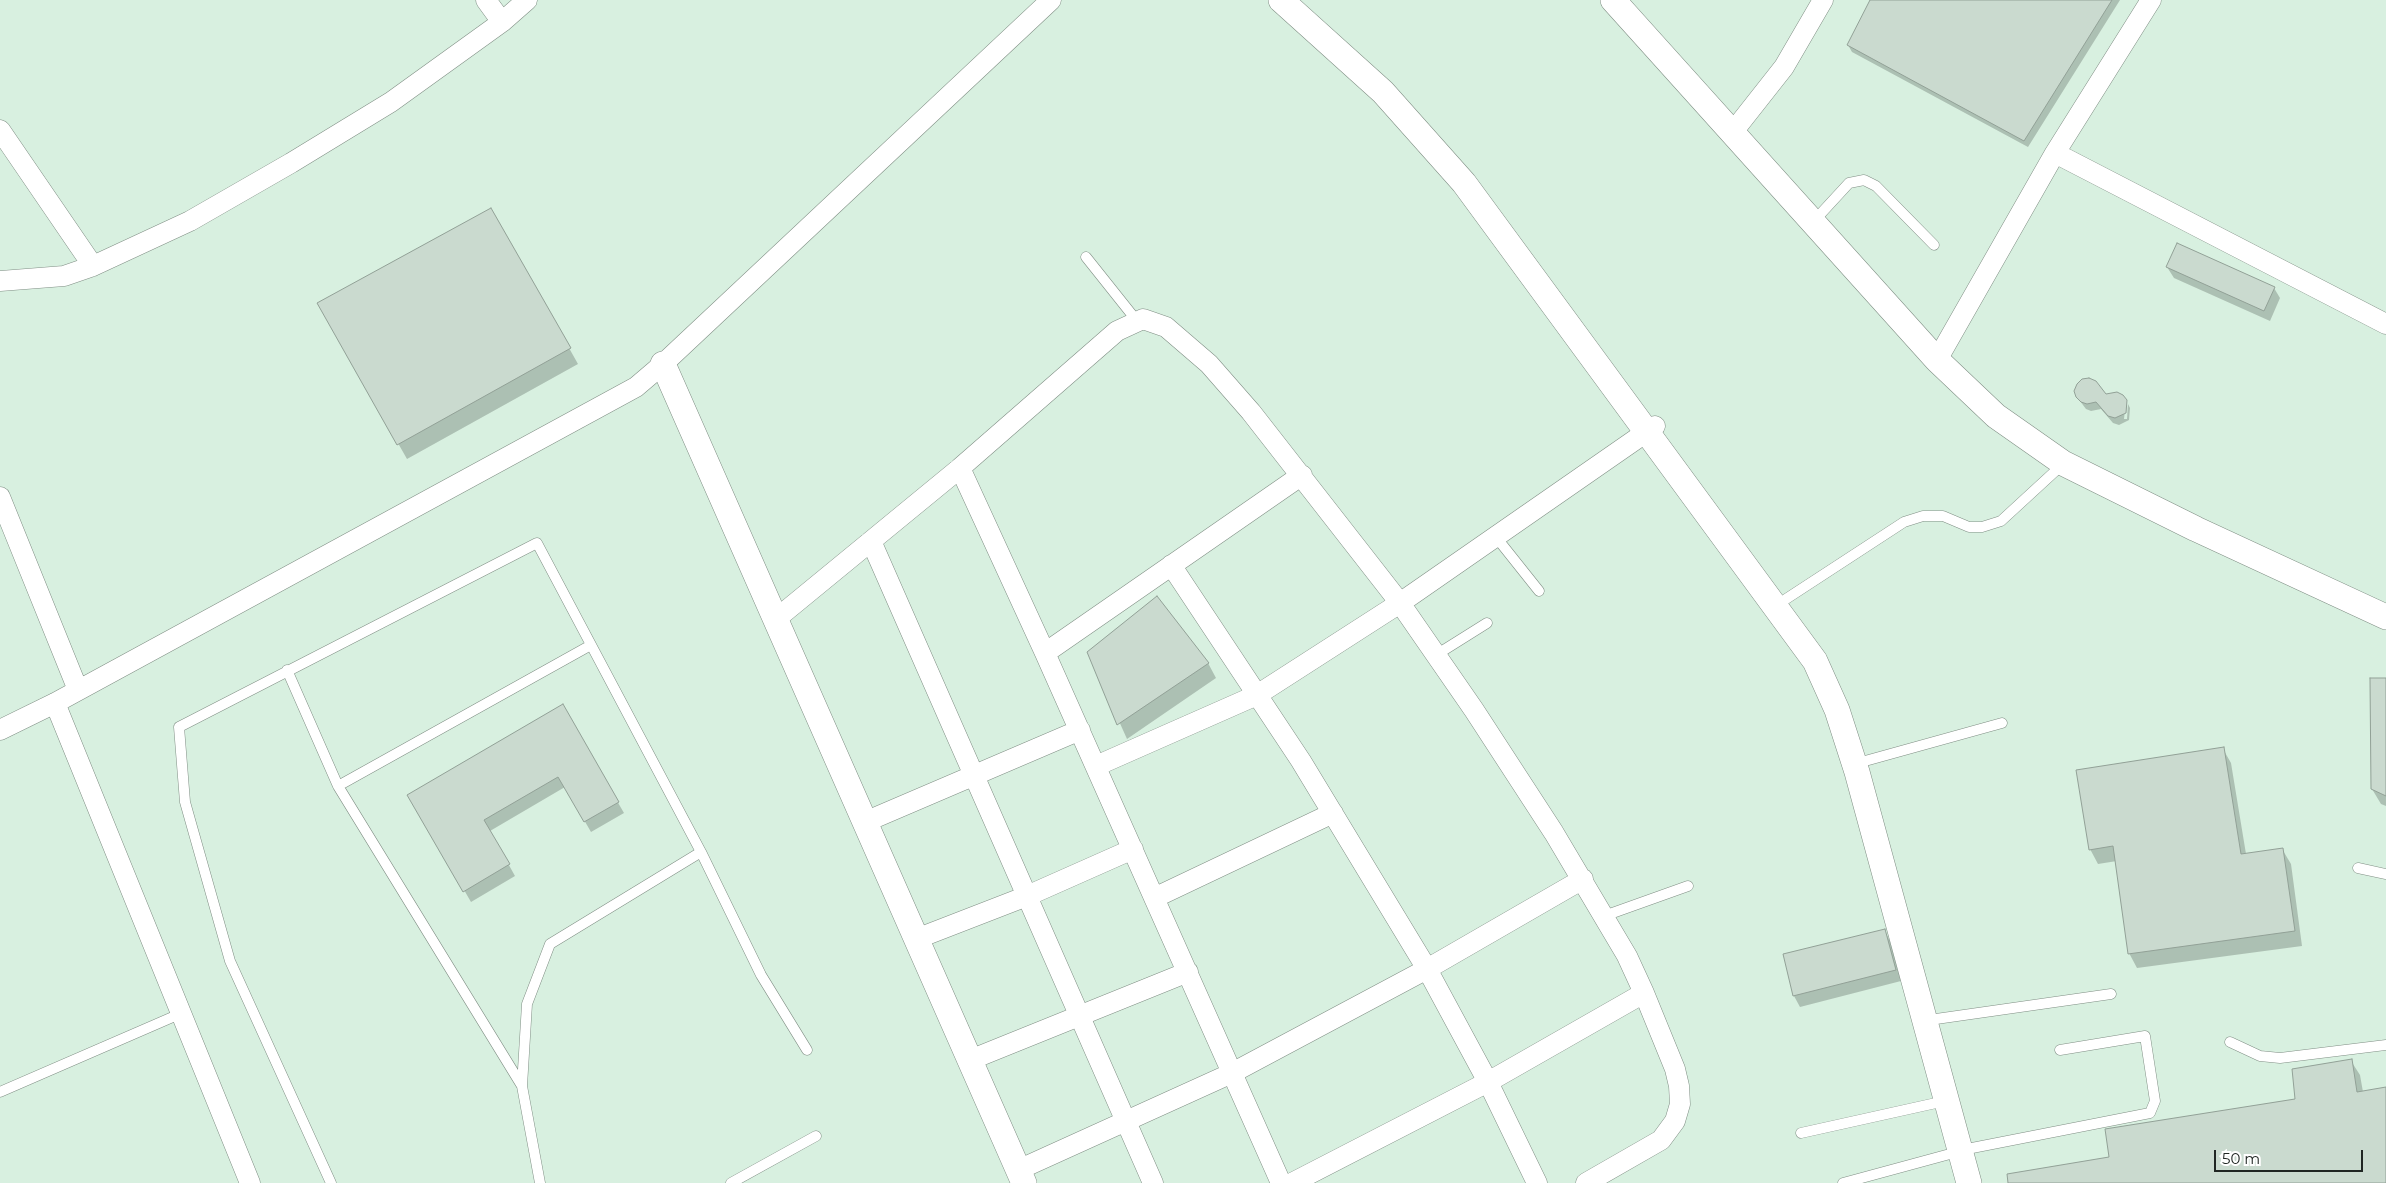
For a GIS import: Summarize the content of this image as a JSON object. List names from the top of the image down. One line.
{"scale_bar":"50 m"}
